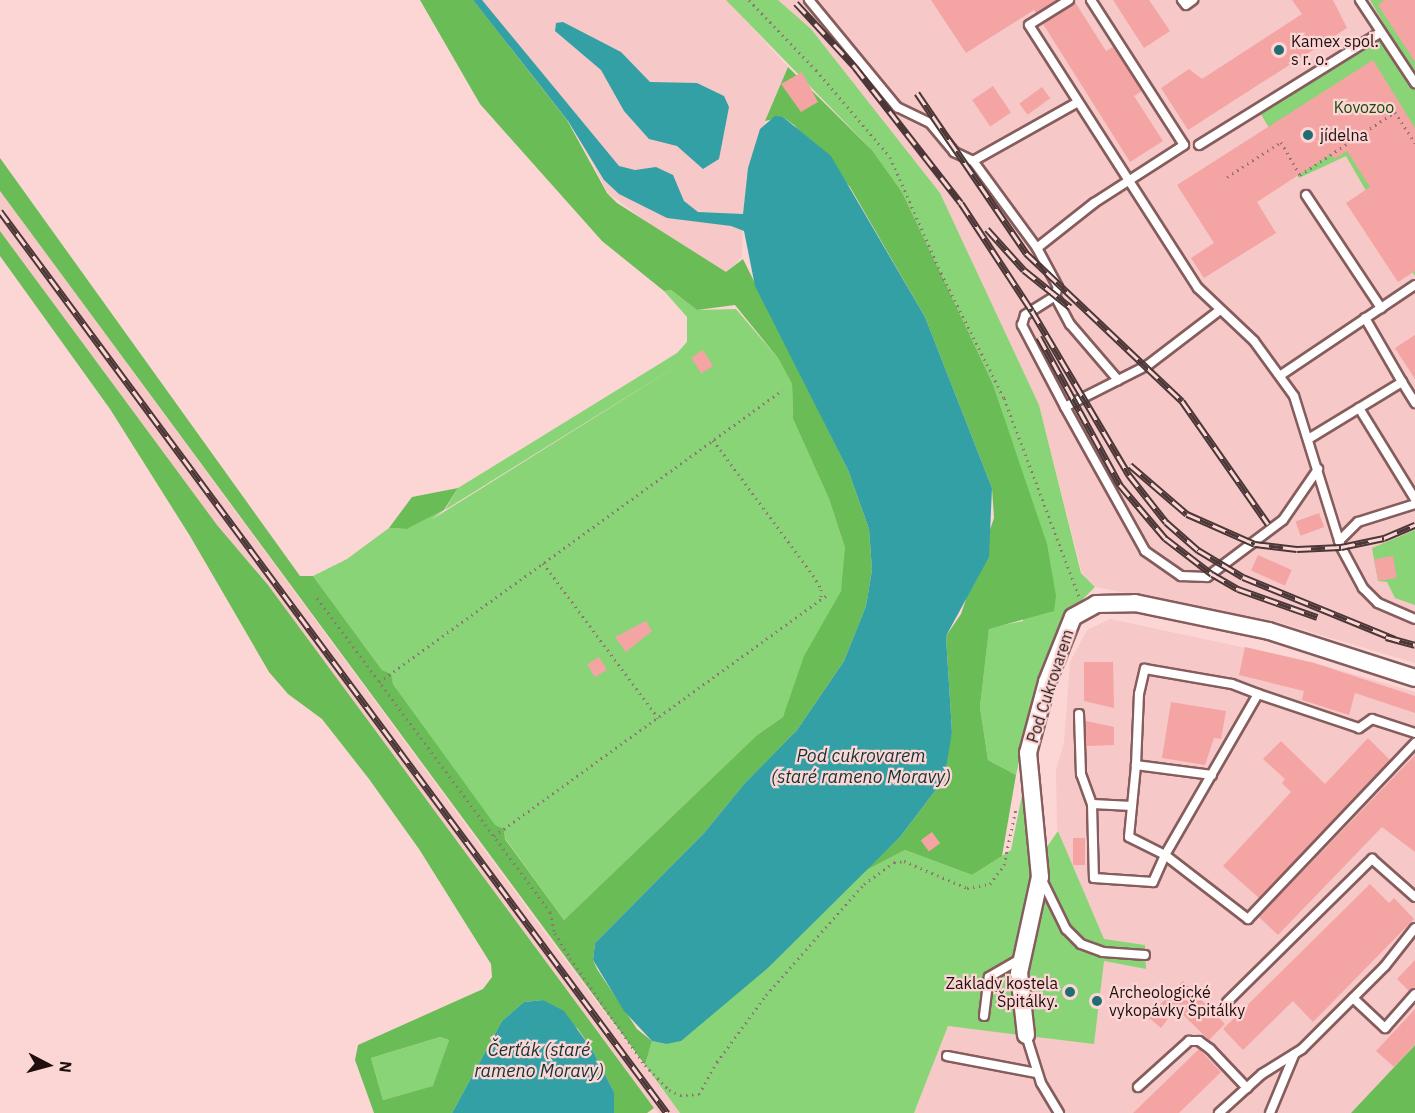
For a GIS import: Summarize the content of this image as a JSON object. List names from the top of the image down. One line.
{"streets":{"street":["Pod Cukrovarem"]},"water":["Pod cukrovarem (staré rameno Moravy)","Čerťák (staré rameno Moravy)"],"parks":["Kovozoo"],"places":["Kamex spol. s r. o.","jídelna","Zaklady kostela Špitálky.","Archeologické vykopávky Špitálky"],"north":"right"}
